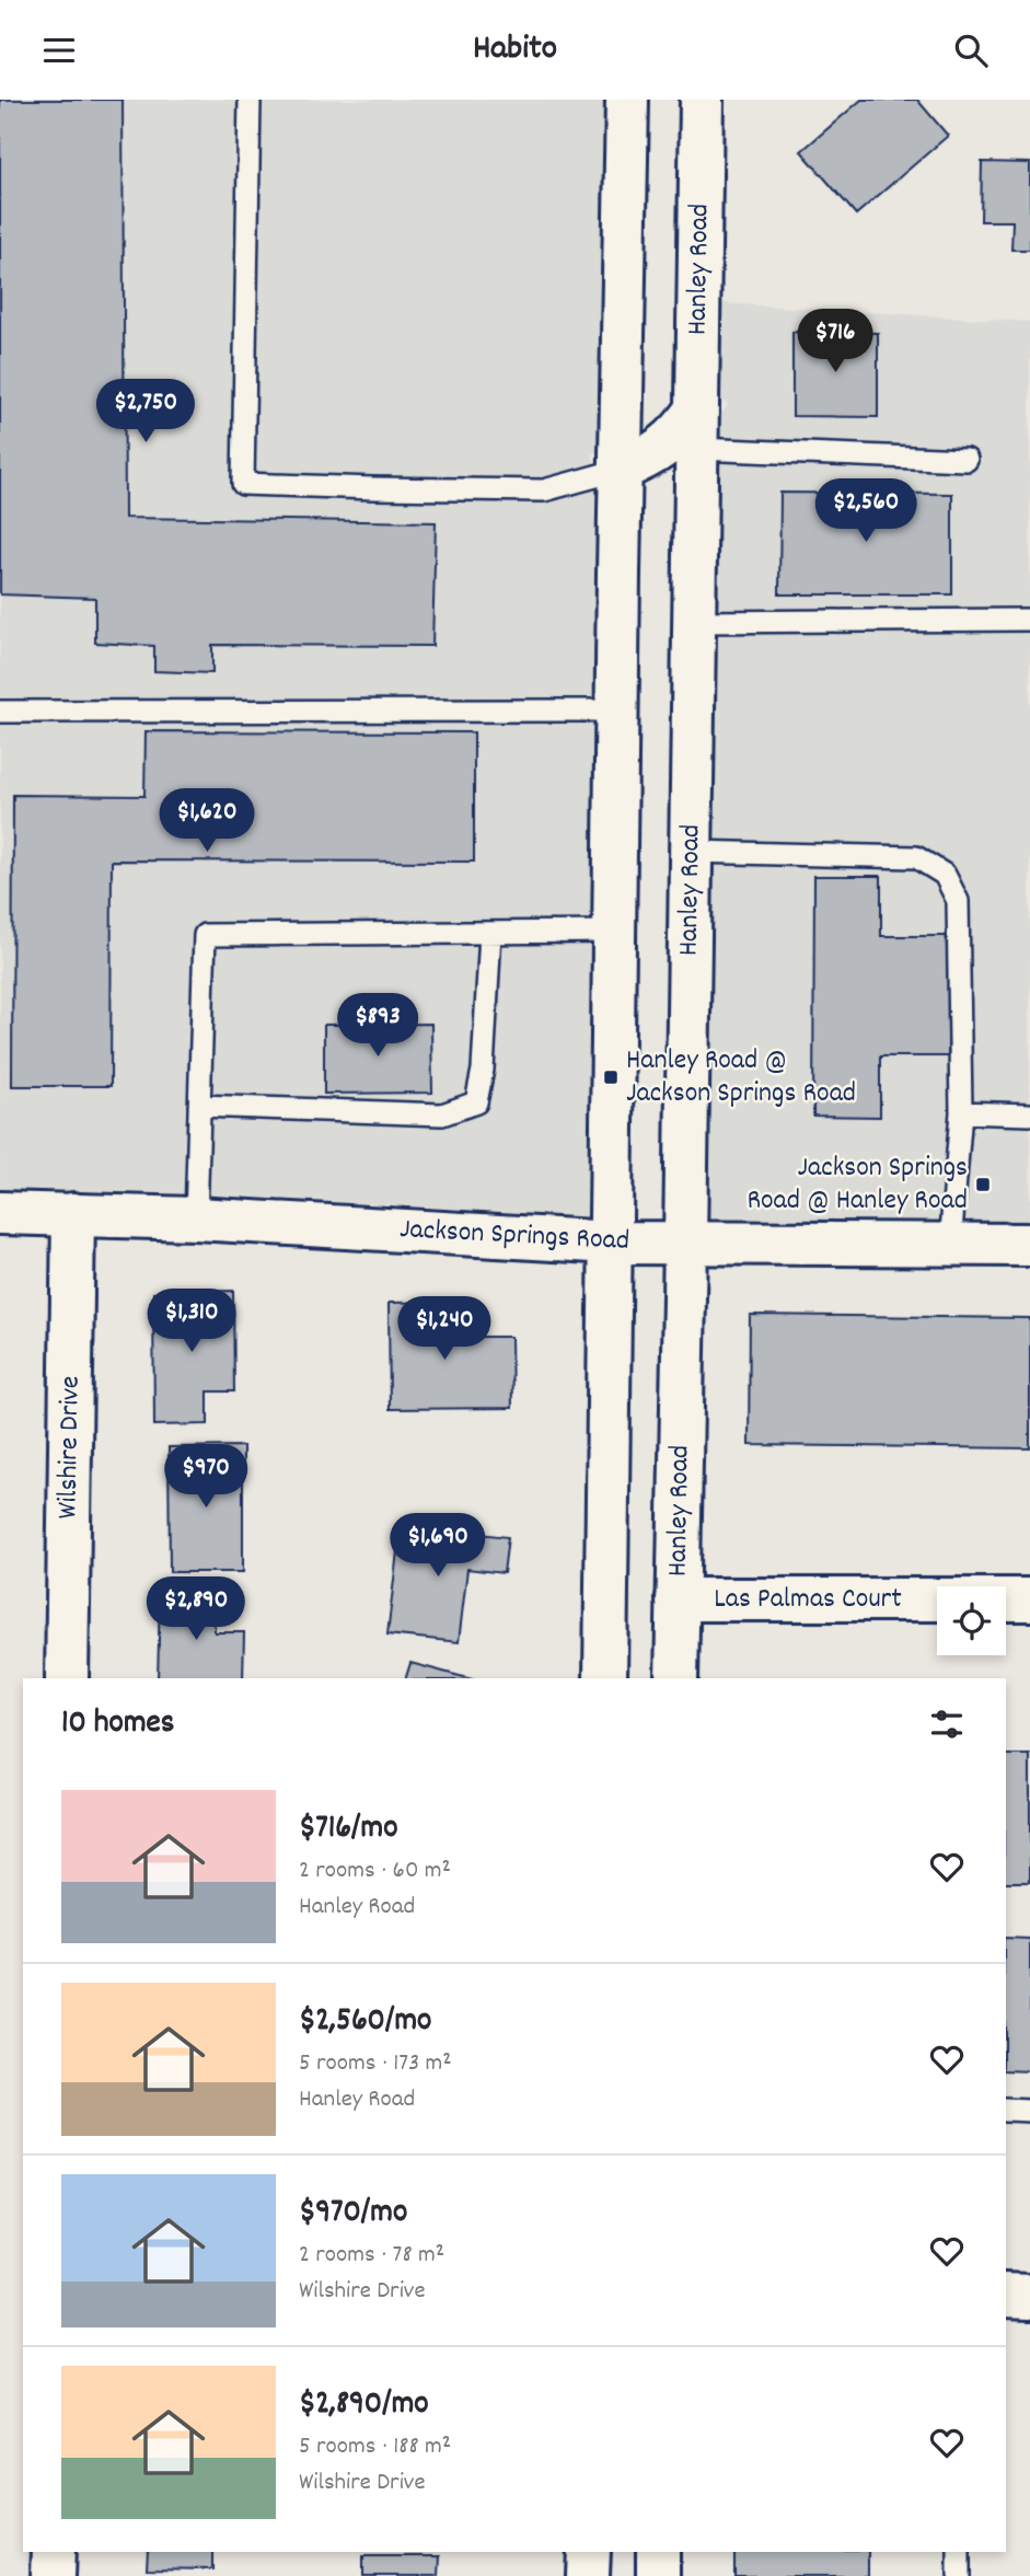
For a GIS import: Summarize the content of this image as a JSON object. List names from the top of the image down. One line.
{"streets":{"main road":["Hanley Road","Jackson Springs Road","Wilshire Drive","Las Palmas Court"]},"crossings":[["Hanley Road","Jackson Springs Road"],["Hanley Road","Las Palmas Court"],["Jackson Springs Road","Wilshire Drive"]],"places":{"transit":["Hanley Road @ Jackson Springs Road","Jackson Springs Road @ Hanley Road"]},"page":{"header":"Habito","price":["$716","$2,750","$2,560","$1,620","$893","$1,310","$1,240","$970","$1,690","$2,890"],"heading":"10 homes","list":[{"name":"$716/mo","note":"2 rooms · 60 m² · Hanley Road"},{"name":"$2,560/mo","note":"5 rooms · 173 m² · Hanley Road"},{"name":"$970/mo","note":"2 rooms · 78 m² · Wilshire Drive"},{"name":"$2,890/mo","note":"5 rooms · 188 m² · Wilshire Drive"}]}}
